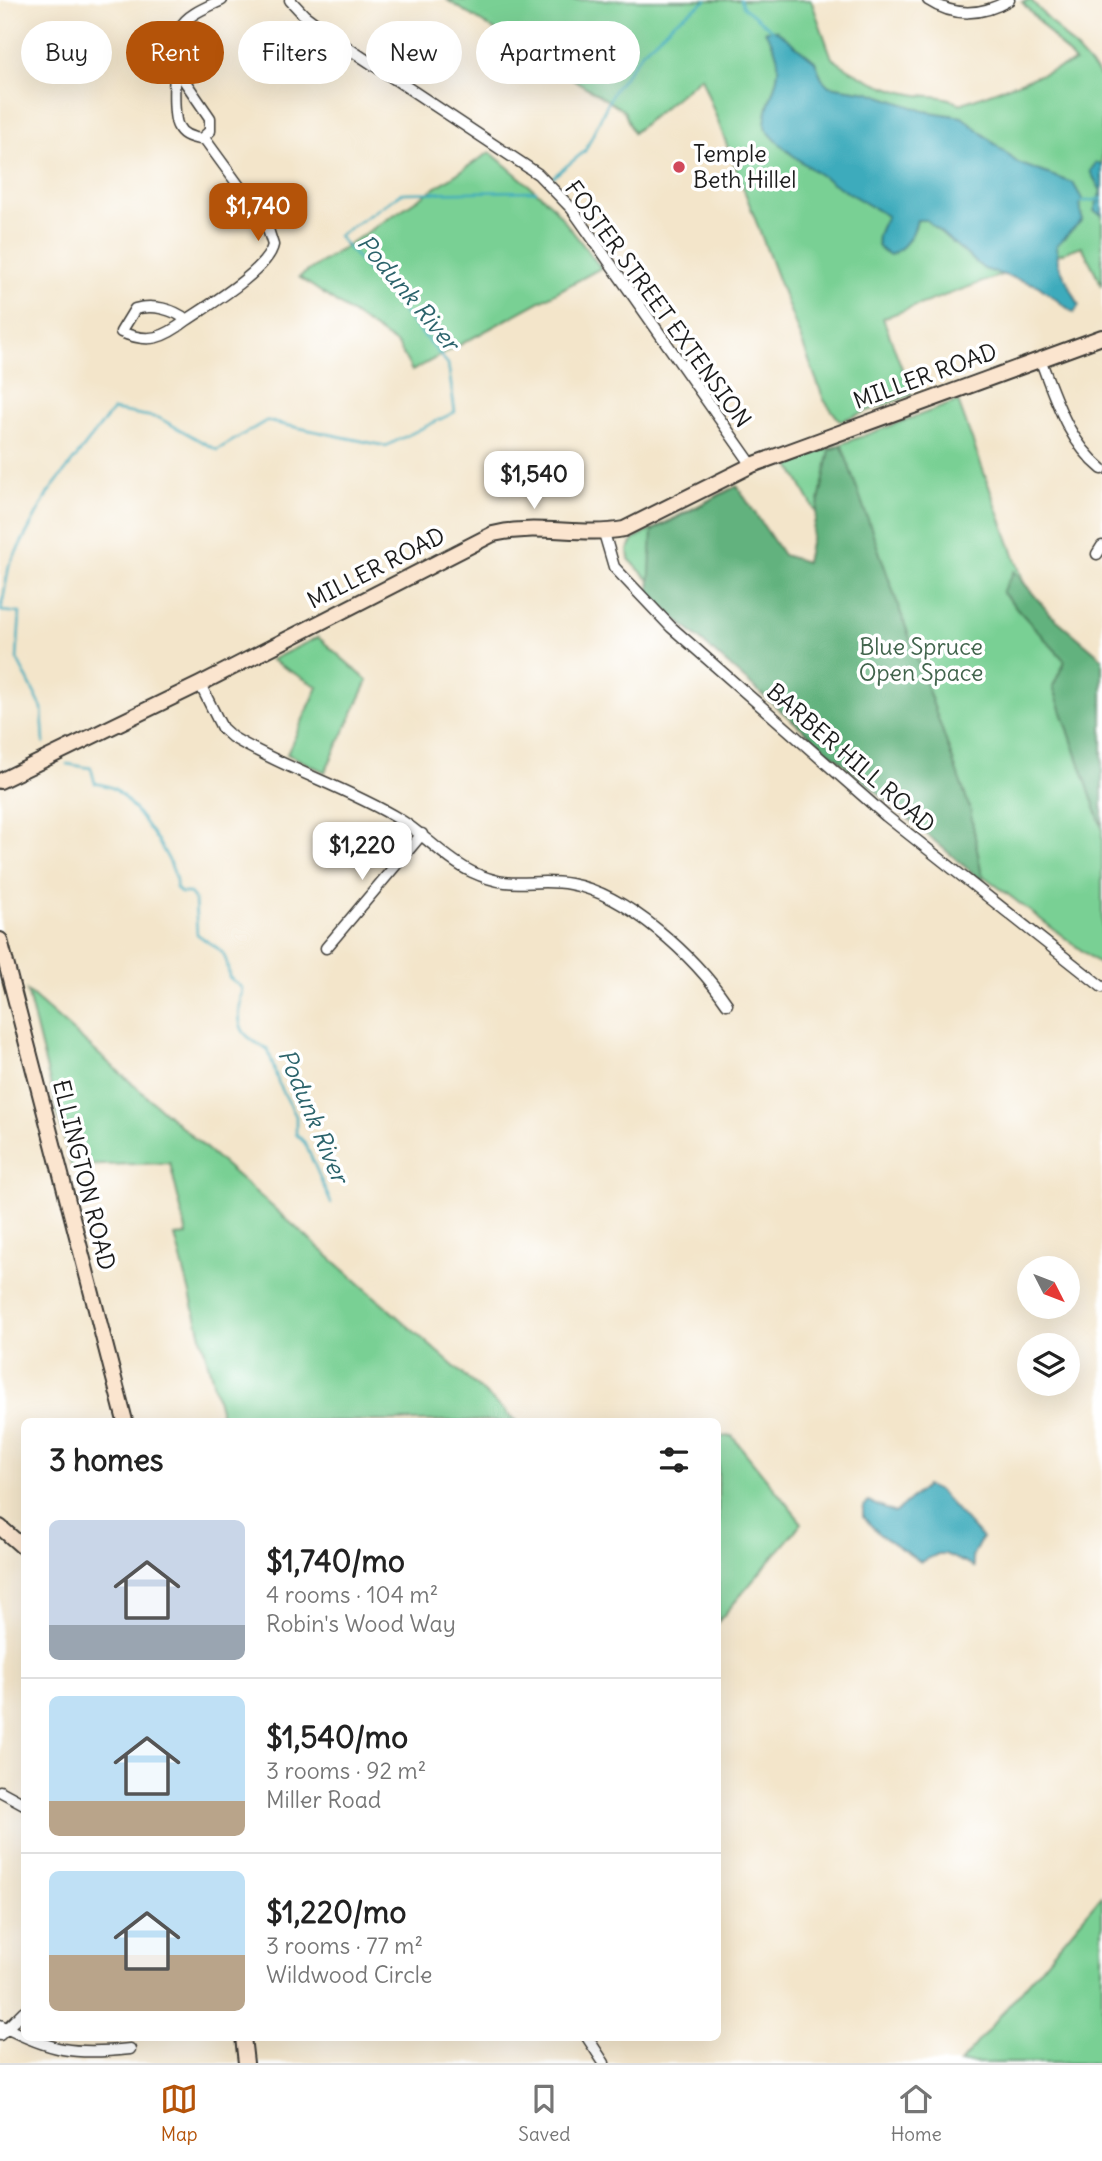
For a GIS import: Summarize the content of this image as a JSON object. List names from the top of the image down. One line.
{"streets":{"street":["FOSTER STREET EXTENSION","MILLER ROAD","BARBER HILL ROAD","ELLINGTON ROAD"]},"crossings":[["FOSTER STREET EXTENSION","MILLER ROAD"],["MILLER ROAD","BARBER HILL ROAD"]],"water":["Podunk River"],"parks":["Blue Spruce Open Space"],"places":["Temple Beth Hillel"],"north":"bottom right","page":{"chip":["Buy","Rent","Filters","New","Apartment"],"price":["$1,740","$1,540","$1,220"],"heading":"3 homes","list":[{"name":"$1,740/mo","note":"4 rooms · 104 m² · Robin's Wood Way"},{"name":"$1,540/mo","note":"3 rooms · 92 m² · Miller Road"},{"name":"$1,220/mo","note":"3 rooms · 77 m² · Wildwood Circle"}],"tabs":["Map","Saved","Home"]}}
